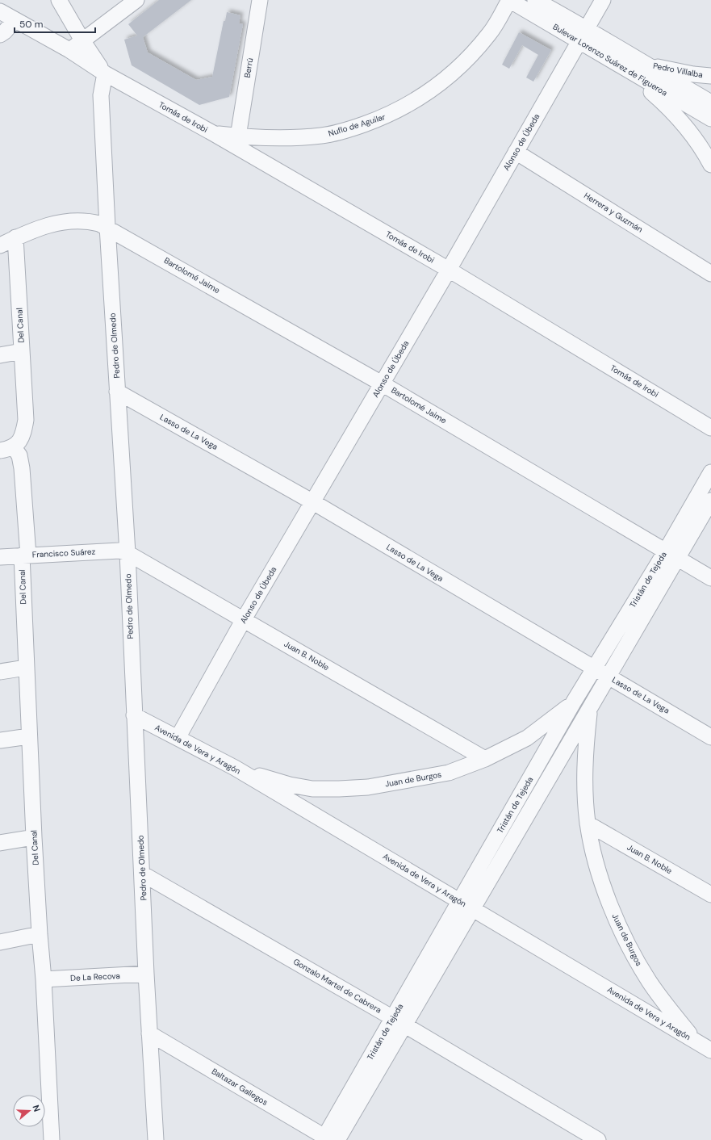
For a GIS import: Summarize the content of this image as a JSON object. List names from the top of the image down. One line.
{"streets":{"street":["Bulevar Lorenzo Suárez de Figueroa","Berrú","Pedro Villalba","Tomás de Irobi","Nuflo de Aguilar","Alonso de Úbeda","Herrera y Guzmán","Bartolomé Jaime","Del Canal","Pedro de Olmedo","Lasso de La Vega","Francisco Suárez","Tristán de Tejeda","Juan B. Noble","Avenida de Vera y Aragón","Juan de Burgos","De La Recova","Gonzalo Martel de Cabrera","Baltazar Gallegos"]},"crossings":[["Bulevar Lorenzo Suárez de Figueroa","Pedro Villalba"],["Bulevar Lorenzo Suárez de Figueroa","Nuflo de Aguilar"],["Bulevar Lorenzo Suárez de Figueroa","Alonso de Úbeda"],["Berrú","Nuflo de Aguilar"],["Tomás de Irobi","Nuflo de Aguilar"],["Tomás de Irobi","Alonso de Úbeda"],["Tomás de Irobi","Pedro de Olmedo"],["Alonso de Úbeda","Herrera y Guzmán"],["Alonso de Úbeda","Bartolomé Jaime"],["Alonso de Úbeda","Lasso de La Vega"],["Alonso de Úbeda","Juan B. Noble"],["Alonso de Úbeda","Avenida de Vera y Aragón"],["Bartolomé Jaime","Del Canal"],["Bartolomé Jaime","Pedro de Olmedo"],["Bartolomé Jaime","Tristán de Tejeda"],["Del Canal","Francisco Suárez"],["Del Canal","De La Recova"],["Pedro de Olmedo","Lasso de La Vega"],["Pedro de Olmedo","Francisco Suárez"],["Pedro de Olmedo","Juan B. Noble"],["Pedro de Olmedo","Avenida de Vera y Aragón"],["Pedro de Olmedo","De La Recova"],["Pedro de Olmedo","Gonzalo Martel de Cabrera"],["Pedro de Olmedo","Baltazar Gallegos"],["Lasso de La Vega","Tristán de Tejeda"],["Francisco Suárez","Juan B. Noble"],["Tristán de Tejeda","Avenida de Vera y Aragón"],["Tristán de Tejeda","Juan de Burgos"],["Tristán de Tejeda","Gonzalo Martel de Cabrera"],["Tristán de Tejeda","Baltazar Gallegos"],["Juan B. Noble","Juan de Burgos"],["Avenida de Vera y Aragón","Juan de Burgos"]],"scale_bar":"50 m","north":"right"}
